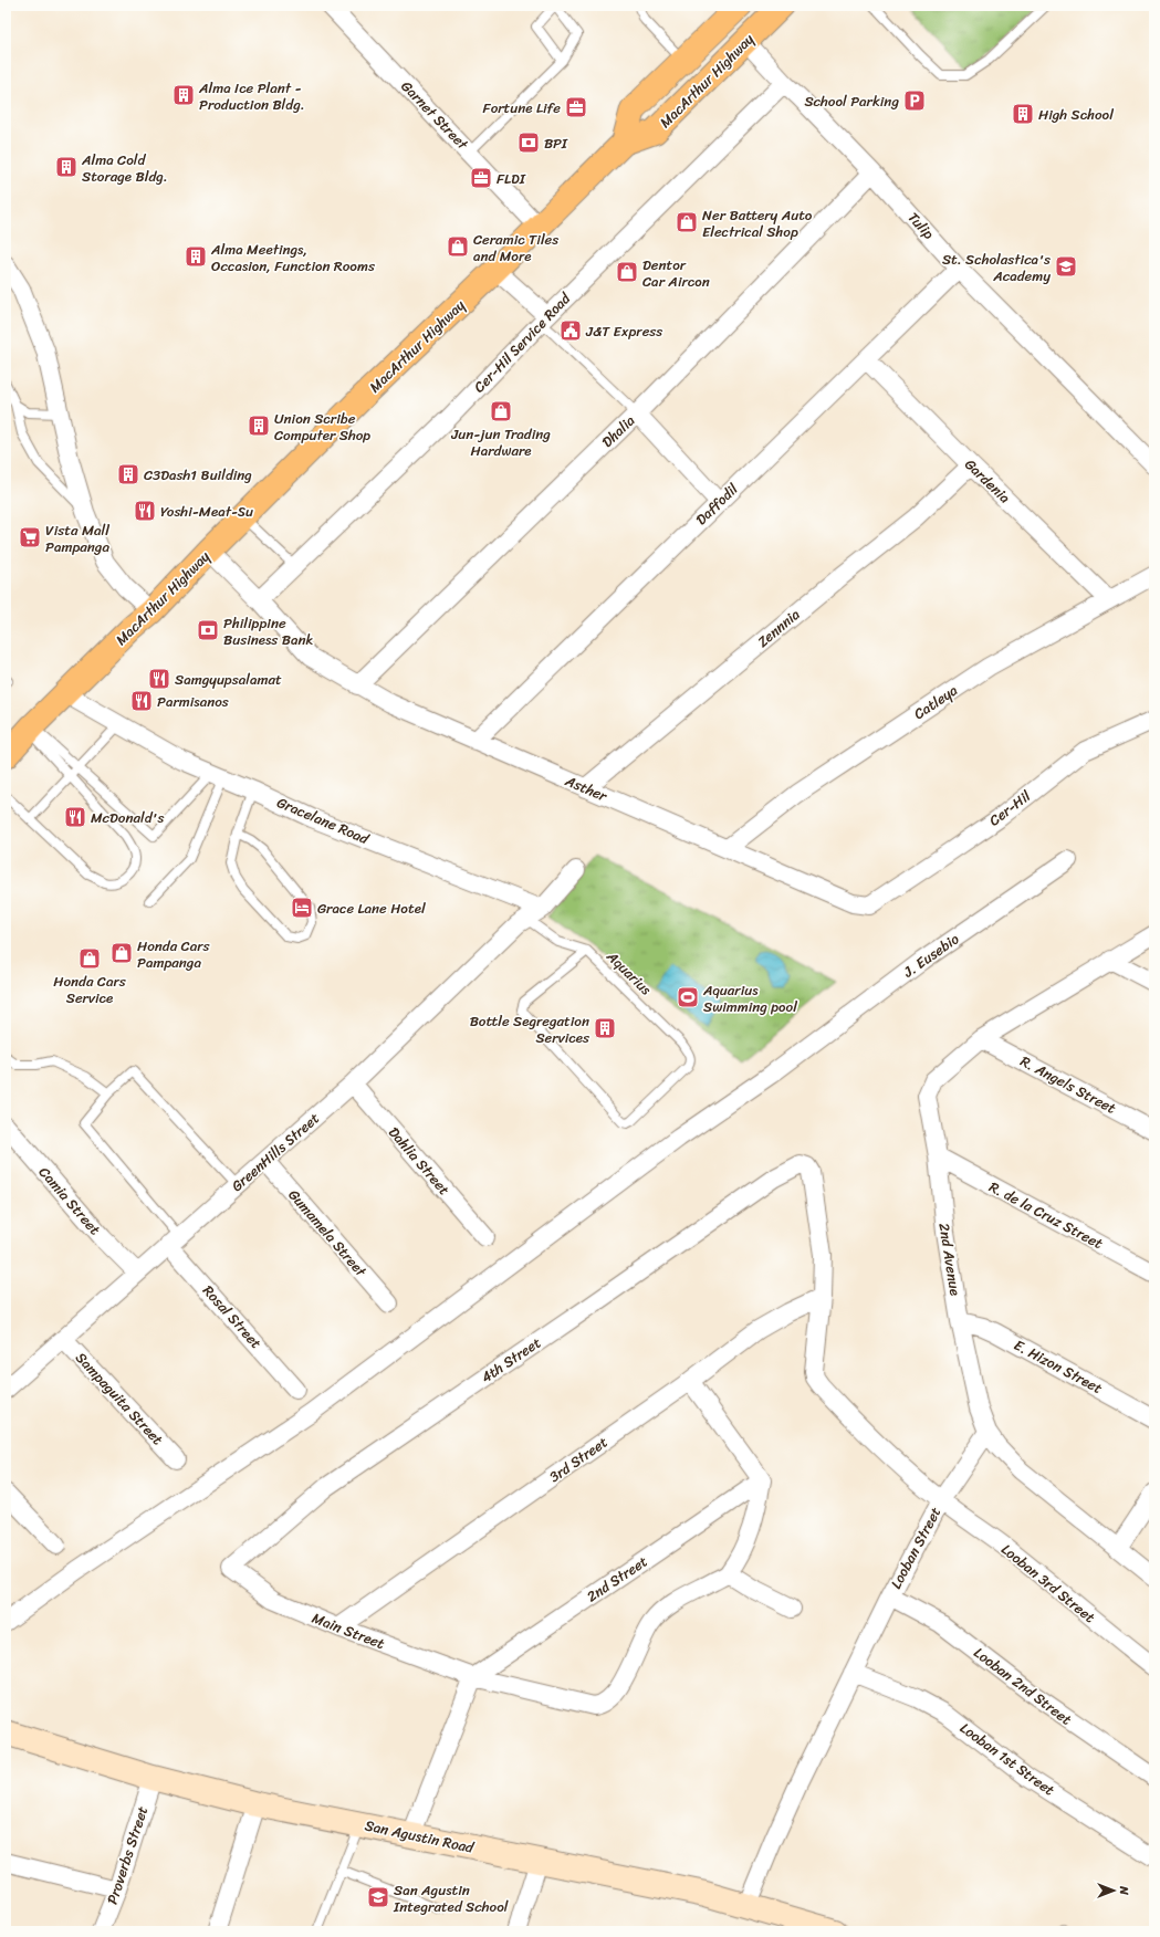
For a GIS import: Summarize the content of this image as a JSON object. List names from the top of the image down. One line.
{"streets":{"highway":["MacArthur Highway"],"street":["Garnet Street","Tulip","Cer-Hil Service Road","Dhalia","Gardenia","Daffodil","Zennnia","Catleya","Asther","Cer-Hil","Gracelane Road","J. Eusebio","R. Angels Street","GreenHills Street","Dahlia Street","Camia Street","R. de la Cruz Street","Gumamela Street","2nd Avenue","Rosal Street","4th Street","E. Hizon Street","Sampaguita Street","3rd Street","Looban Street","2nd Street","Looban 3rd Street","Main Street","Looban 2nd Street","Looban 1st Street","San Agustin Road","Proverbs Street"],"lane":["Aquarius"]},"crossings":[["MacArthur Highway","Garnet Street"],["MacArthur Highway","Tulip"],["MacArthur Highway","Asther"],["MacArthur Highway","Gracelane Road"],["Tulip","Cer-Hil Service Road"],["Tulip","Dhalia"],["Tulip","Daffodil"],["Cer-Hil Service Road","Asther"],["Dhalia","Asther"],["Gardenia","Daffodil"],["Gardenia","Zennnia"],["Gardenia","Catleya"],["Daffodil","Asther"],["Zennnia","Asther"],["Catleya","Asther"],["Asther","Cer-Hil"],["Gracelane Road","GreenHills Street"],["Aquarius","GreenHills Street"],["R. Angels Street","2nd Avenue"],["GreenHills Street","Dahlia Street"],["GreenHills Street","Camia Street"],["GreenHills Street","Gumamela Street"],["GreenHills Street","Rosal Street"],["GreenHills Street","Sampaguita Street"],["R. de la Cruz Street","2nd Avenue"],["2nd Avenue","E. Hizon Street"],["4th Street","Looban Street"],["4th Street","Main Street"],["3rd Street","Looban Street"],["3rd Street","Main Street"],["Looban Street","Looban 3rd Street"],["Looban Street","Looban 2nd Street"],["Looban Street","Looban 1st Street"],["Looban Street","San Agustin Road"],["2nd Street","Main Street"],["San Agustin Road","Proverbs Street"]],"places":{"building":["Alma Ice Plant - Production Bldg.","High School","Alma Cold Storage Bldg.","Alma Meetings, Occasion, Function Rooms","Union Scribe Computer Shop","C3Dash1 Building","Bottle Segregation Services"],"parking":["School Parking"],"office":["Fortune Life","FLDI"],"bank":["BPI","Philippine Business Bank"],"shop":["Ner Battery Auto Electrical Shop","Ceramic Tiles and More","Dentor Car Aircon","Jun-jun Trading Hardware","Honda Cars Pampanga","Honda Cars Service"],"school or university":["St. Scholastica's Academy","San Agustin Integrated School"],"public building":["J&T Express"],"restaurant":["Yoshi-Meat-Su","Samgyupsalamat","Parmisanos","McDonald's"],"supermarket":["Vista Mall Pampanga"],"hotel":["Grace Lane Hotel"],"sports":["Aquarius Swimming pool"]},"north":"right"}
